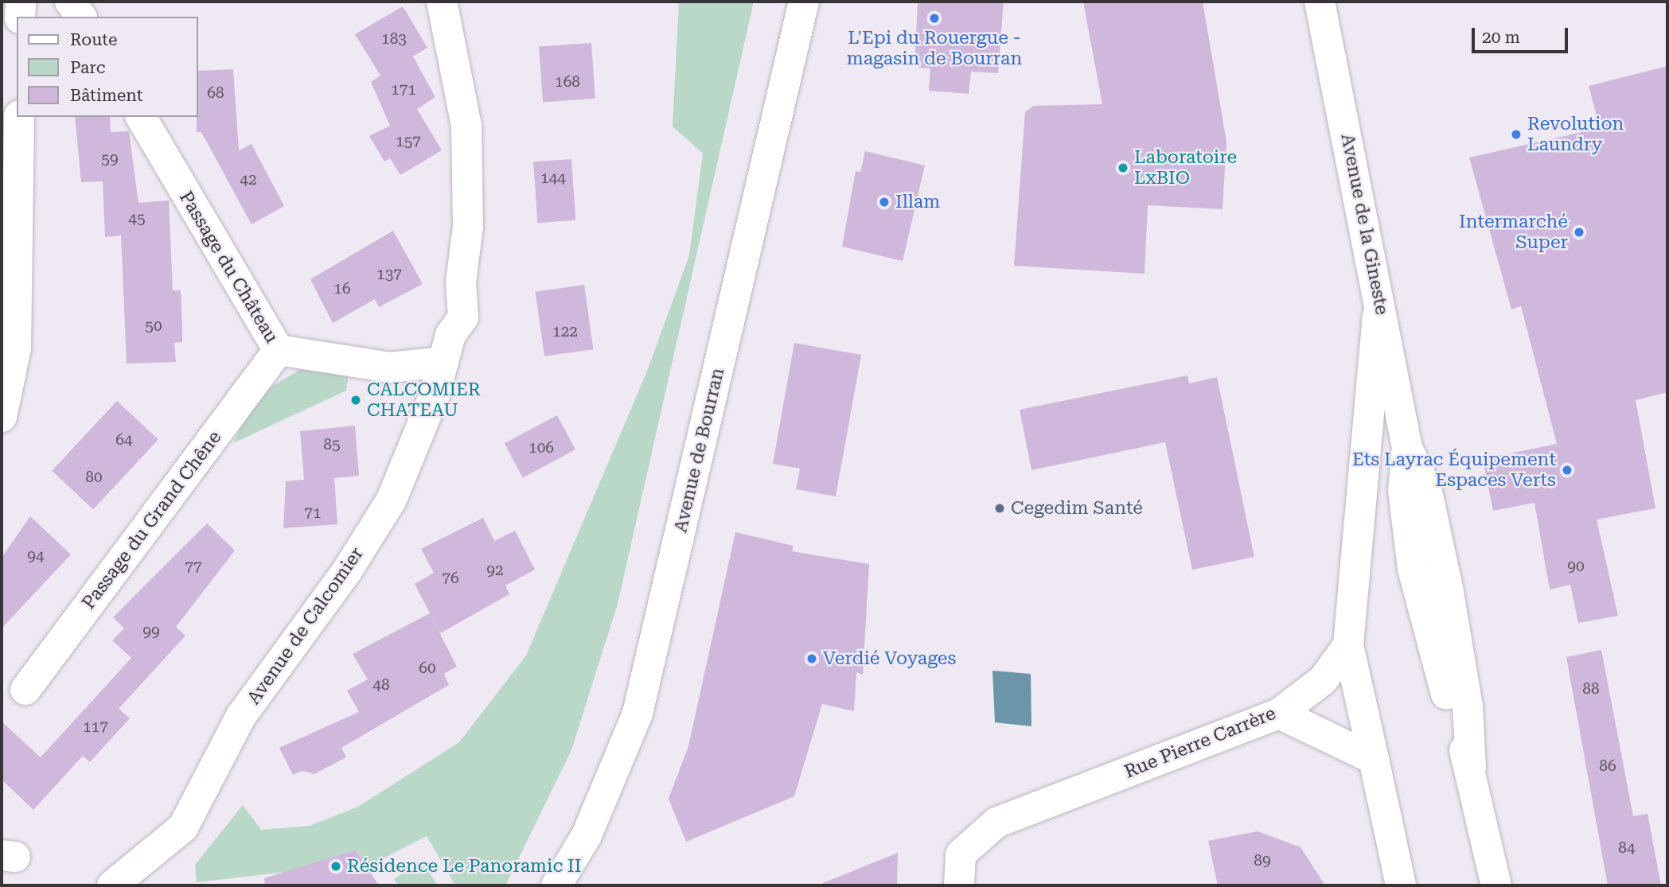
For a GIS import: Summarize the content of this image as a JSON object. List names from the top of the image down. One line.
{"streets":{"street":["Avenue de la Gineste","Passage du Château","Avenue de Bourran","Passage du Grand Chêne","Avenue de Calcomier","Rue Pierre Carrère"]},"crossings":[["Passage du Château","Passage du Grand Chêne"],["Passage du Château","Avenue de Calcomier"]],"places":["L'Epi du Rouergue - magasin de Bourran","Revolution Laundry","Laboratoire LxBIO","Illam","Intermarché Super","CALCOMIER CHATEAU","Ets Layrac Équipement Espaces Verts","Cegedim Santé","Verdié Voyages","Résidence Le Panoramic II"],"house_numbers":["183","168","171","68","157","59","144","42","45","137","16","50","122","64","85","106","80","71","94","90","77","92","76","99","60","48","88","117","86","84","89"],"legend":["Route","Parc","Bâtiment"],"scale_bar":"20 m"}
